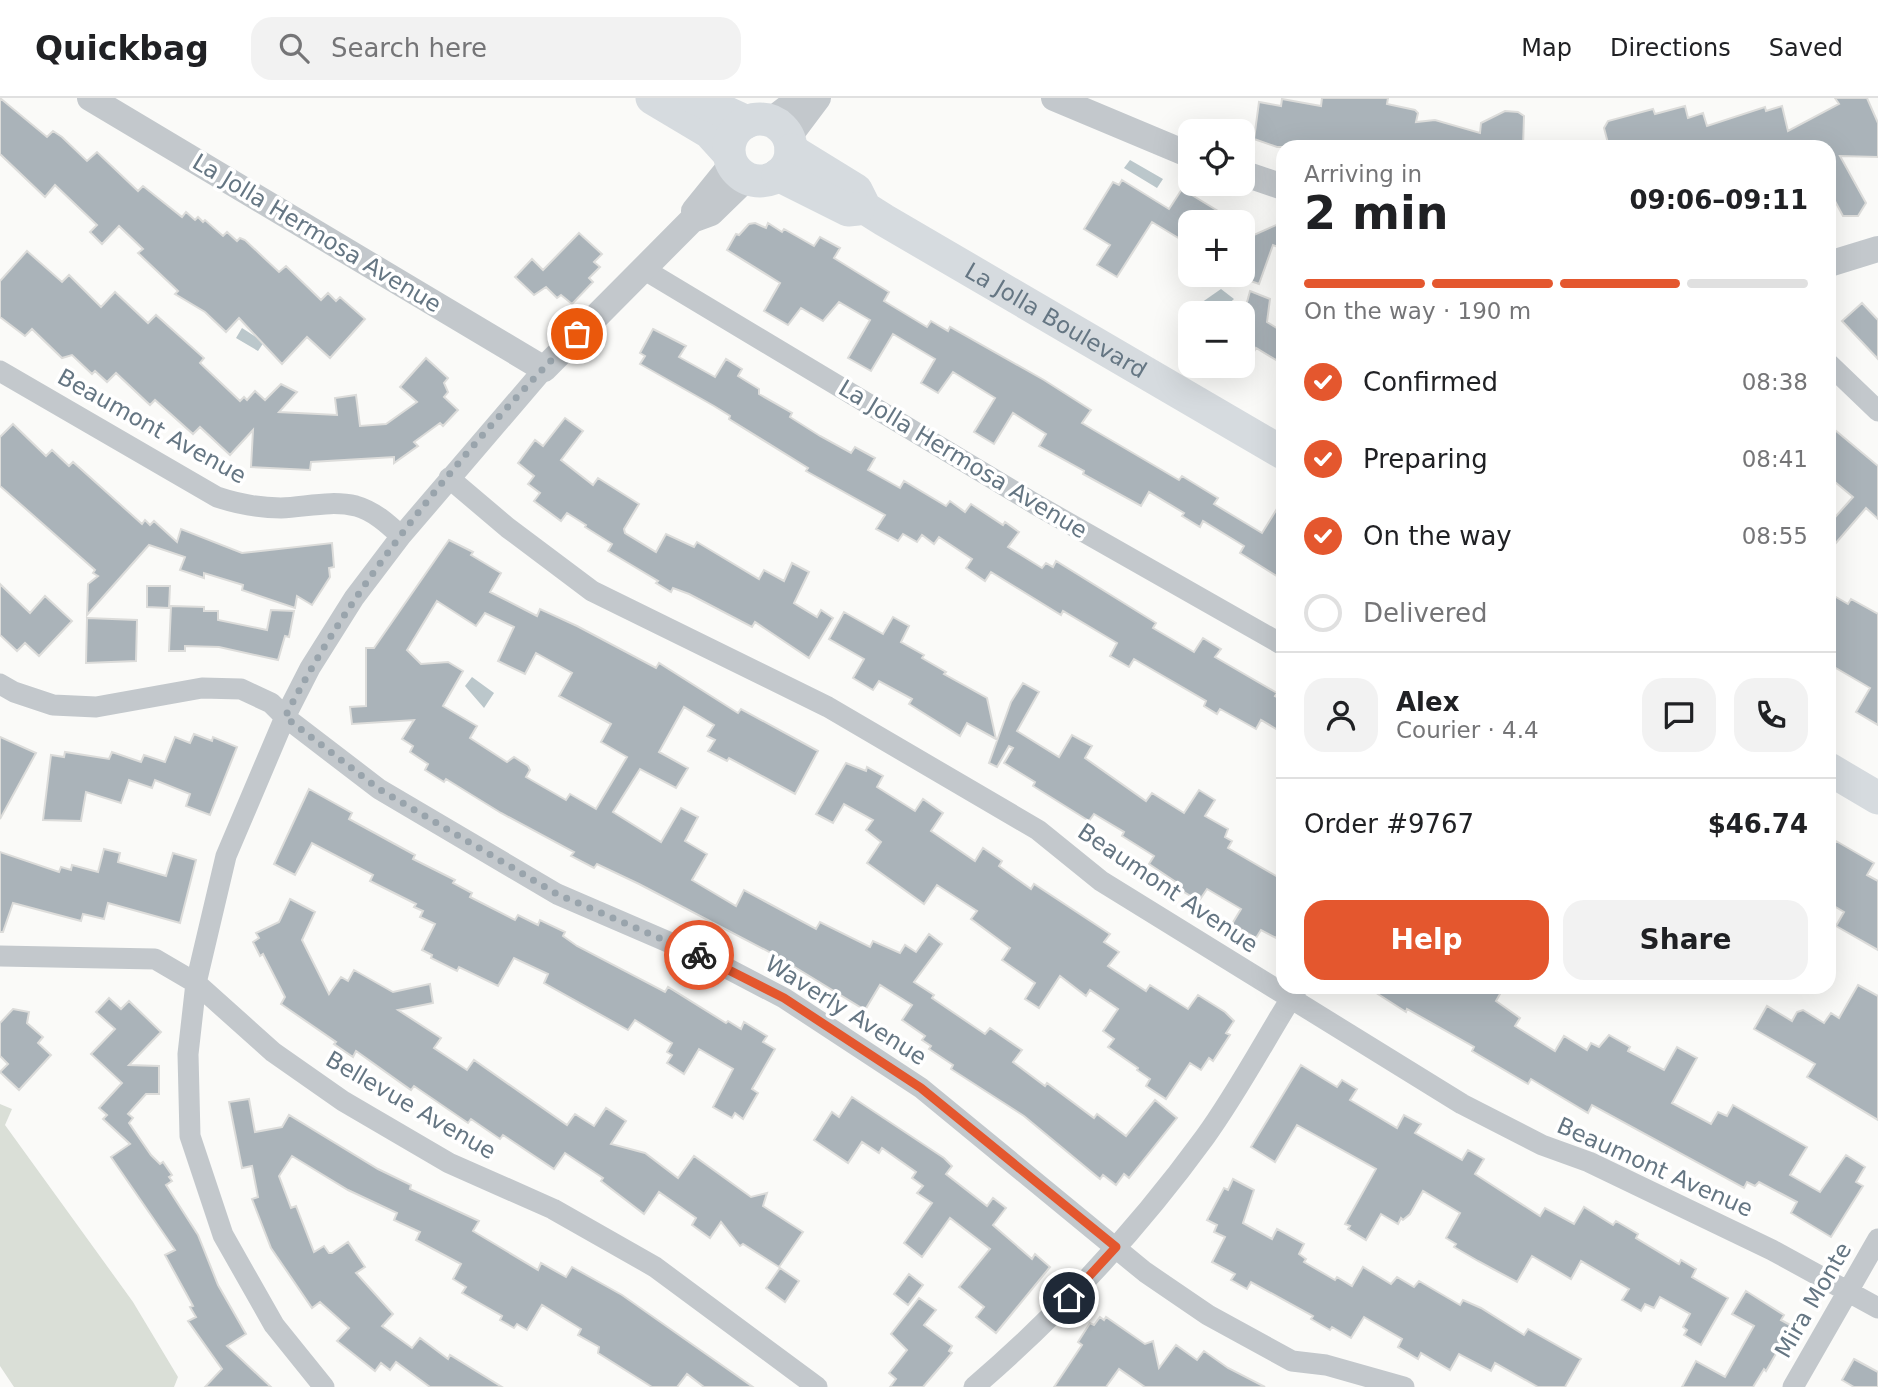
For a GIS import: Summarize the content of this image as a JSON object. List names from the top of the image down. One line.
{"streets":{"main road":["La Jolla Boulevard"],"street":["La Jolla Hermosa Avenue","Beaumont Avenue","Waverly Avenue","Bellevue Avenue","Mira Monte"]},"crossings":[["Beaumont Avenue","Mira Monte"]],"page":{"header":"Quickbag","search":"Search here","nav":["Map","Directions","Saved"],"map_buttons":["+","−"],"heading":["2 min","Arriving in","09:06–09:11"],"panel":["Alex","Courier · 4.4","Order #9767","$46.74"],"bar":"On the way · 190 m","list":[["Confirmed","08:38"],["Preparing","08:41"],["On the way","08:55"],"Delivered"],"buttons":["Help","Share"]}}
